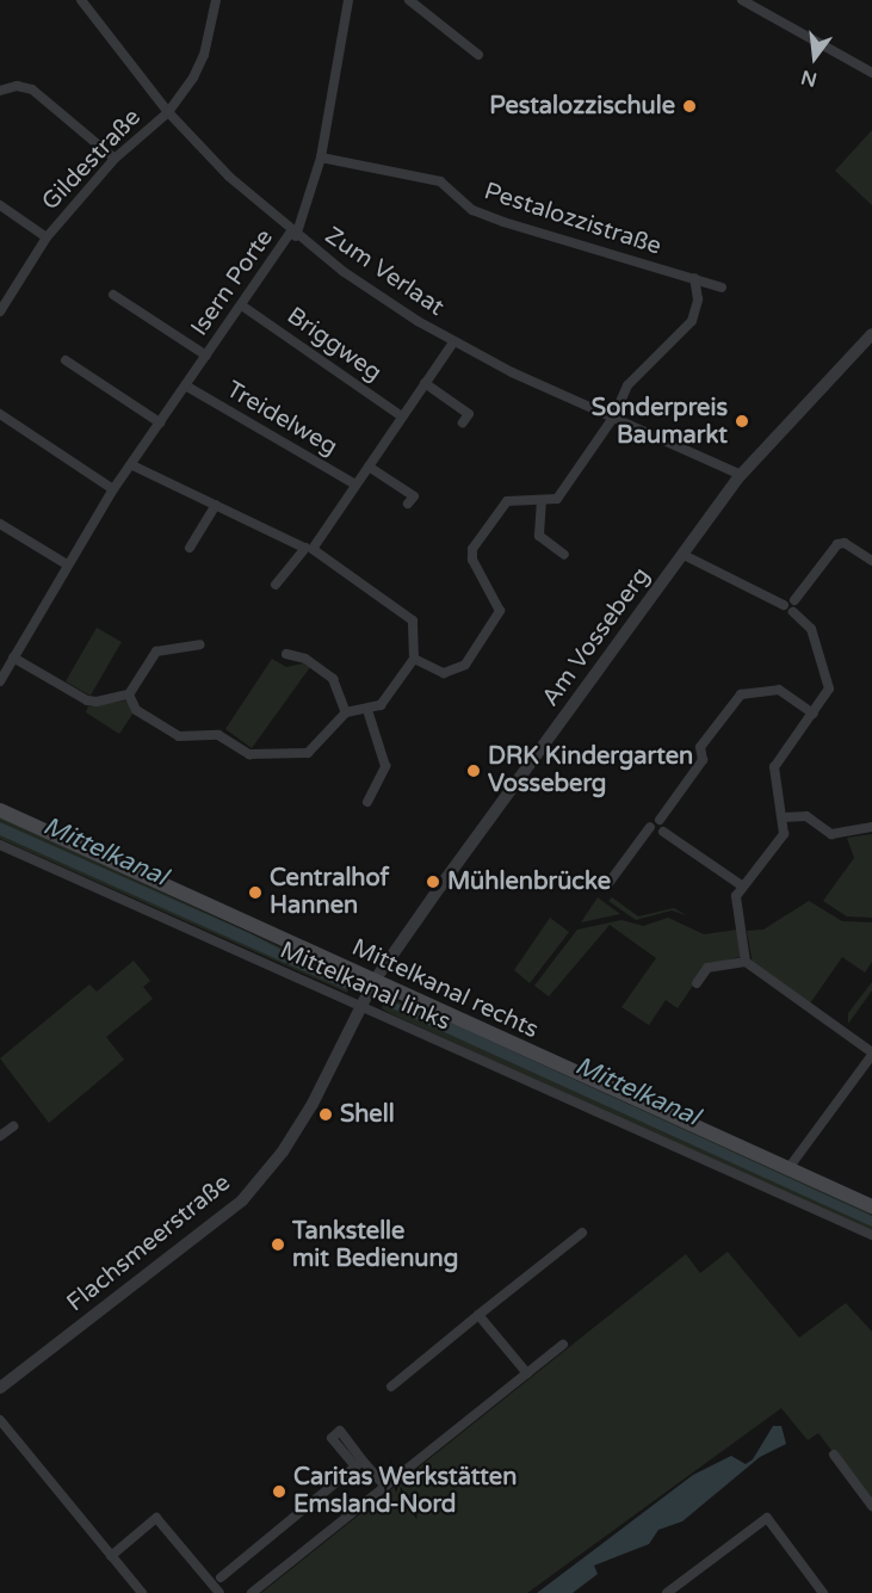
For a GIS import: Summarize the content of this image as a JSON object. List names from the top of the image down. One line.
{"streets":{"main road":["Mittelkanal rechts"],"street":["Gildestraße","Pestalozzistraße","Zum Verlaat","Isern Porte","Briggweg","Treidelweg","Am Vosseberg","Mittelkanal links","Flachsmeerstraße"]},"crossings":[["Gildestraße","Zum Verlaat"],["Pestalozzistraße","Isern Porte"],["Zum Verlaat","Isern Porte"],["Zum Verlaat","Am Vosseberg"],["Isern Porte","Briggweg"],["Isern Porte","Treidelweg"],["Am Vosseberg","Mittelkanal links"],["Am Vosseberg","Mittelkanal rechts"],["Am Vosseberg","Flachsmeerstraße"],["Mittelkanal links","Mittelkanal rechts"],["Mittelkanal links","Flachsmeerstraße"],["Mittelkanal rechts","Flachsmeerstraße"]],"water":["Mittelkanal"],"places":["Pestalozzischule","Sonderpreis Baumarkt","DRK Kindergarten Vosseberg","Mühlenbrücke","Centralhof Hannen","Shell","Tankstelle mit Bedienung","Caritas Werkstätten Emsland-Nord"],"north":"bottom"}
